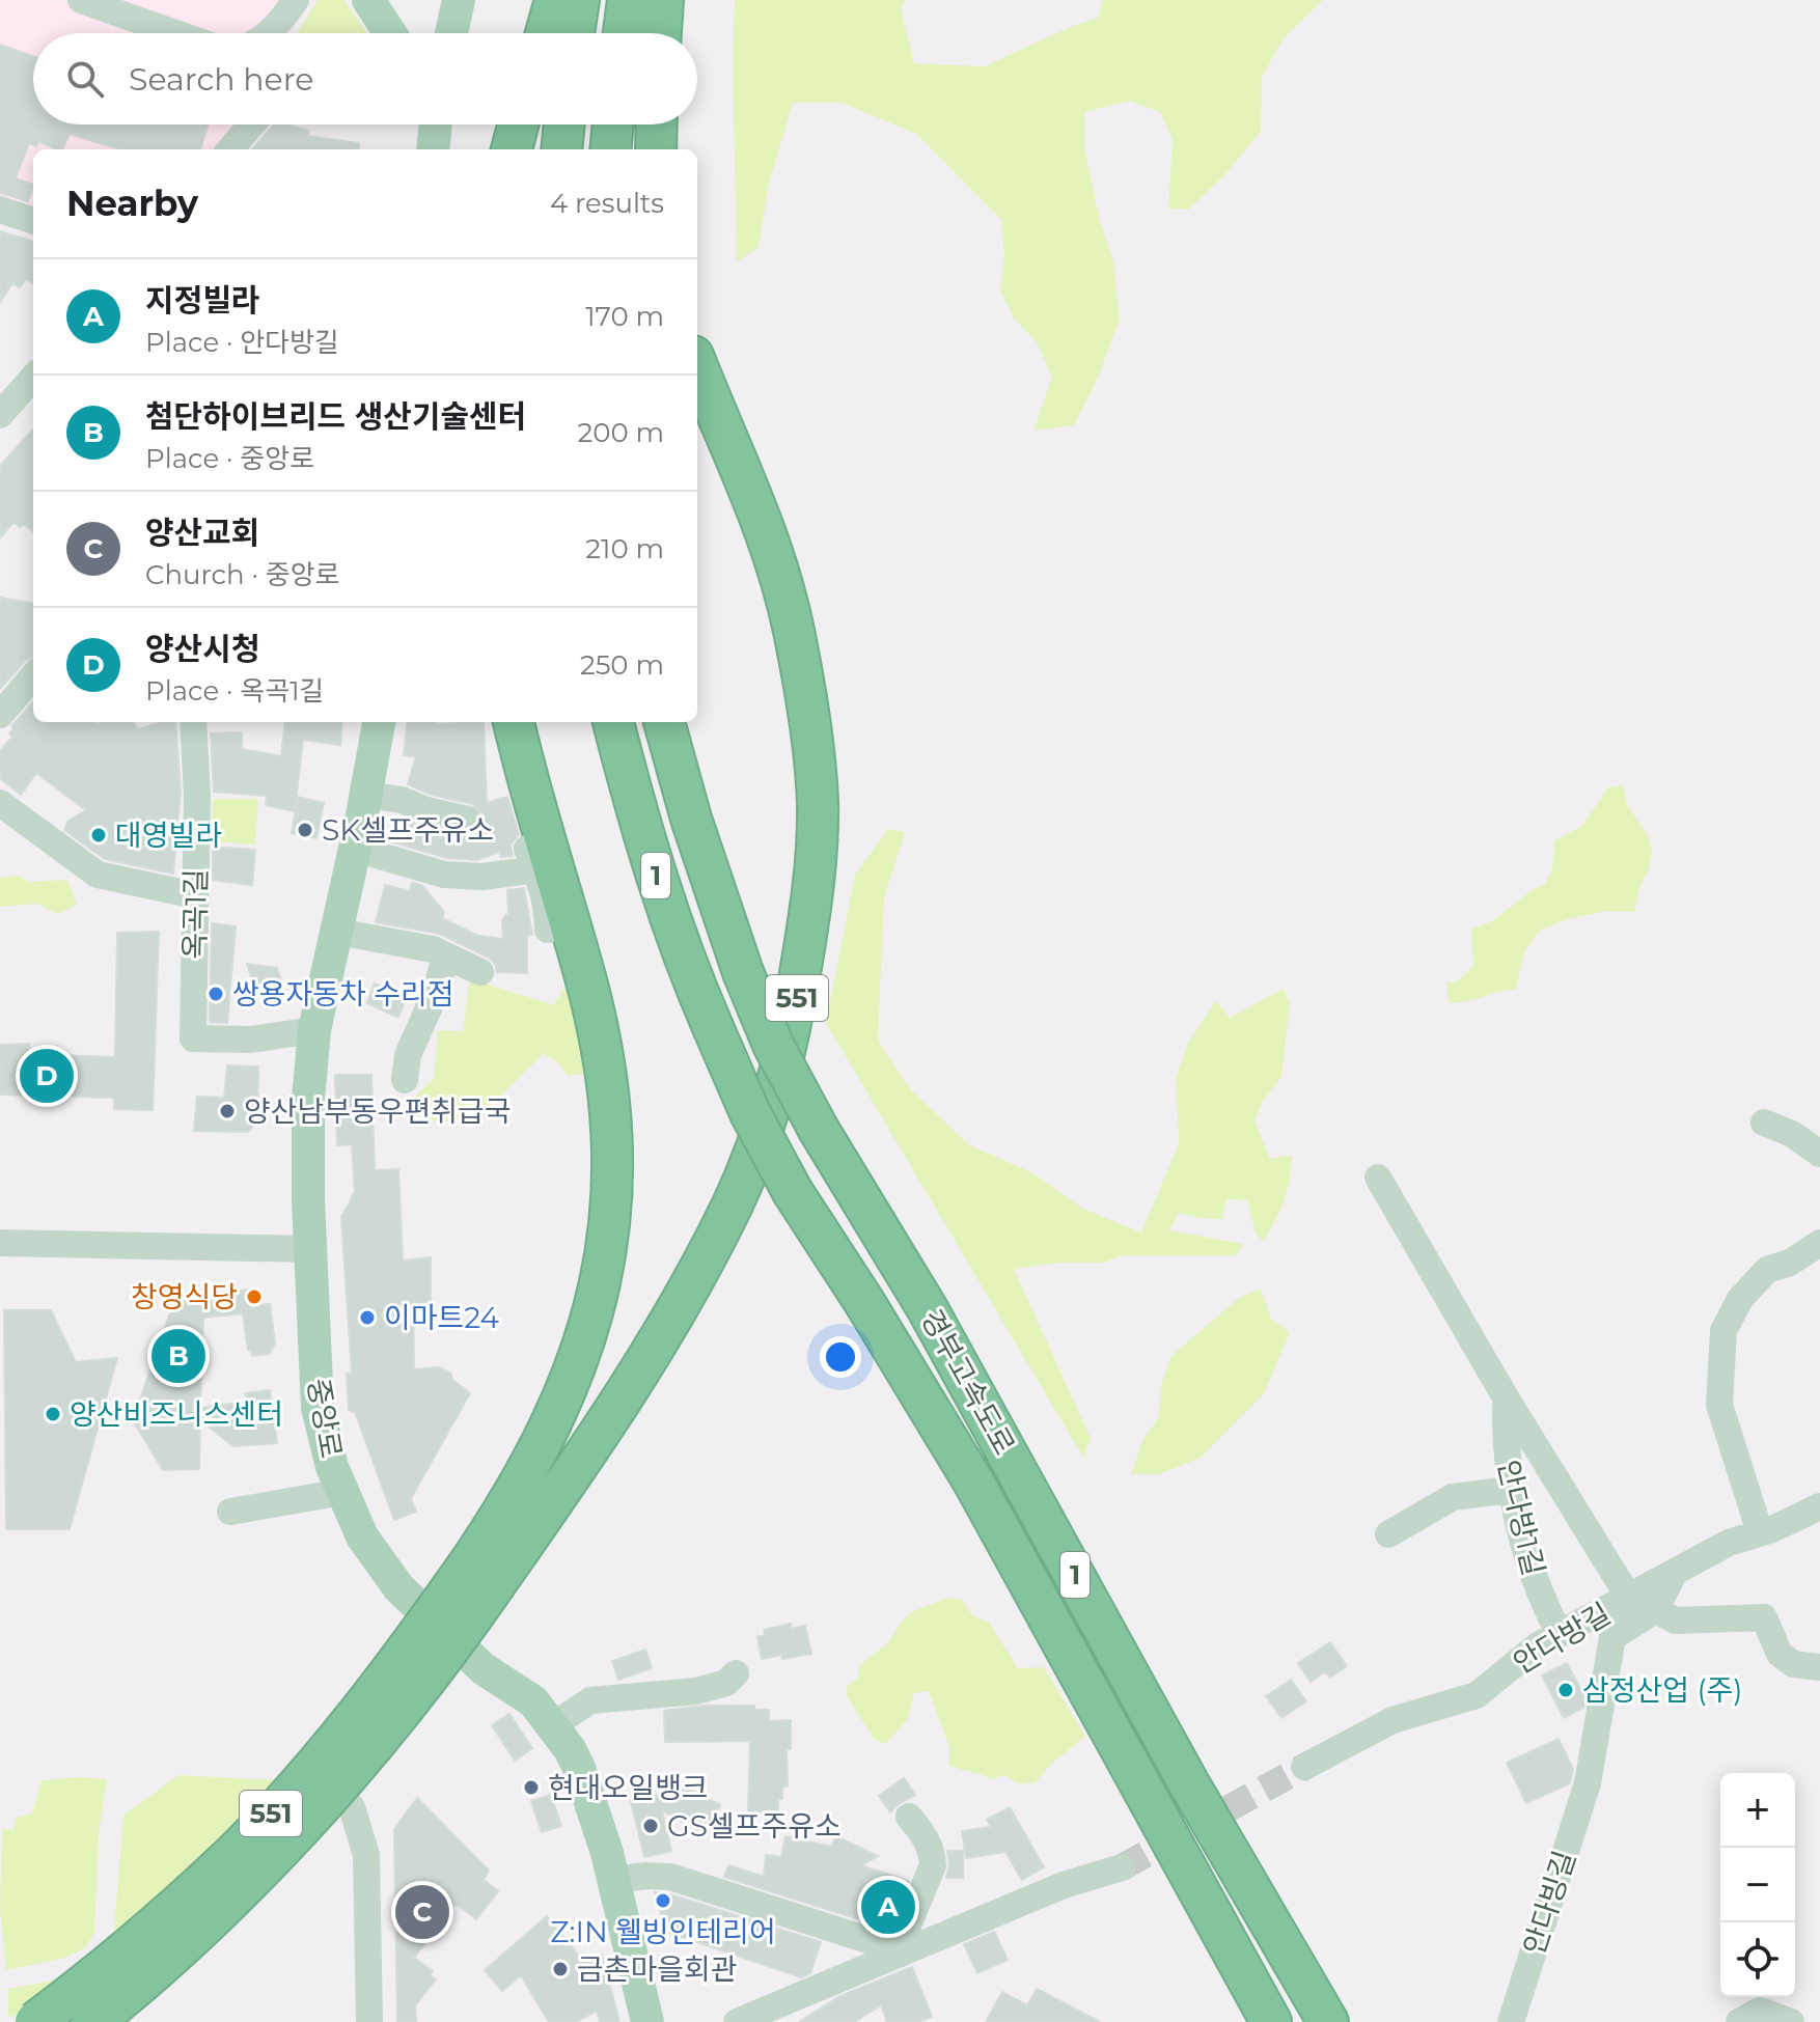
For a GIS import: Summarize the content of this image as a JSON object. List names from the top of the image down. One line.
{"streets":{"highway":["1","551","경부고속도로"],"main road":["중앙로"],"street":["옥곡1길","안다방1길","안다방길","안다빙길"]},"crossings":[["옥곡1길","중앙로"],["안다방1길","안다방길"]],"places":["SK셀프주유소","대영빌라","쌍용자동차 수리점","양산남부동우편취급국","창영식당","이마트24","양산비즈니스센터","삼정산업 (주)","현대오일뱅크","GS셀프주유소","Z:IN 웰빙인테리어","금촌마을회관"],"page":{"search":"Search here","heading":["Nearby","4 results"],"list":[{"mark":"A","name":"지정빌라","note":"Place · 안다방길","value":"170 m"},{"mark":"B","name":"첨단하이브리드 생산기술센터","note":"Place · 중앙로","value":"200 m"},{"mark":"C","name":"양산교회","note":"Church · 중앙로","value":"210 m"},{"mark":"D","name":"양산시청","note":"Place · 옥곡1길","value":"250 m"}],"pins":["D","B","A","C"],"map_buttons":["+","−"]}}
